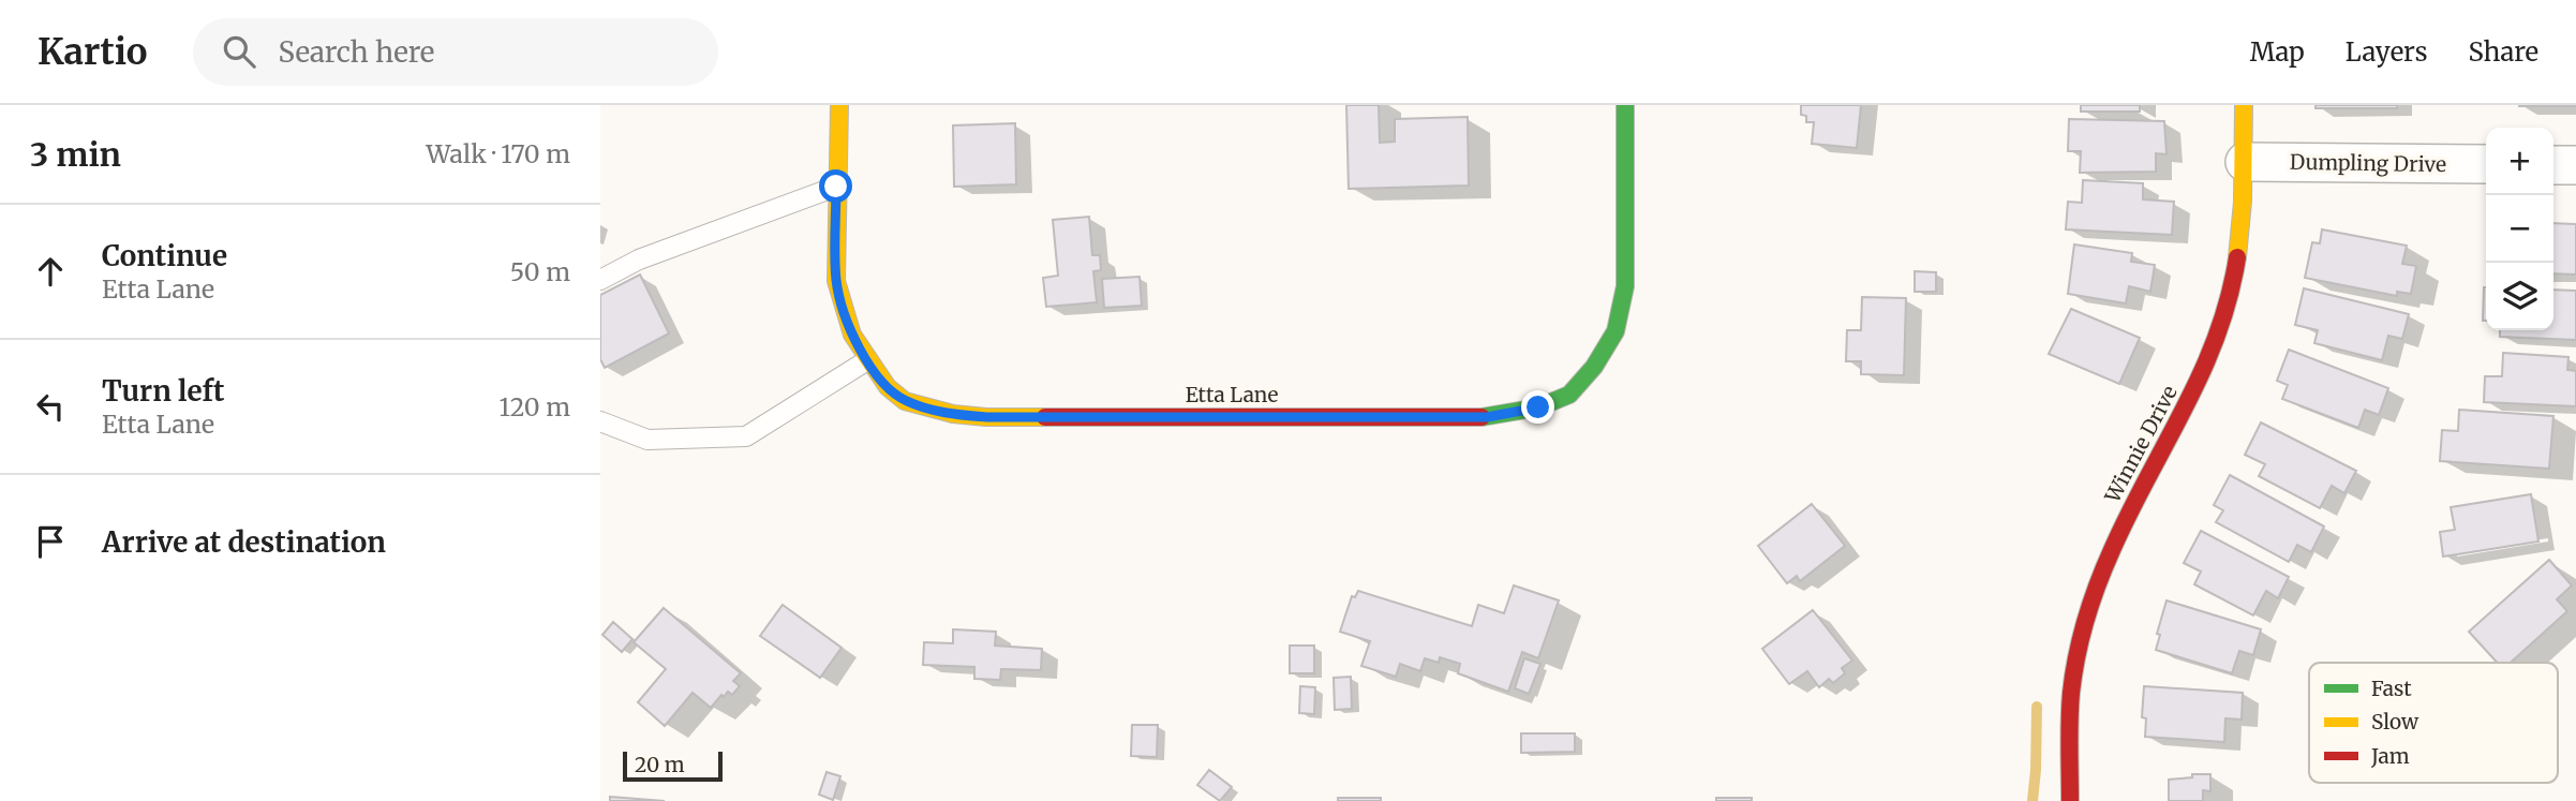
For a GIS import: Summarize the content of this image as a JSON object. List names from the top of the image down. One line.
{"streets":{"street":["Dumpling Drive","Etta Lane","Winnie Drive"]},"crossings":[["Dumpling Drive","Winnie Drive"]],"legend":["Fast","Slow","Jam"],"scale_bar":"20 m","page":{"header":"Kartio","search":"Search here","nav":["Map","Layers","Share"],"heading":["3 min","Walk · 170 m"],"map_buttons":["+","−"],"list":[["Continue","Etta Lane","50 m"],["Turn left","Etta Lane","120 m"],"Arrive at destination"],"scale":"20 m"}}
